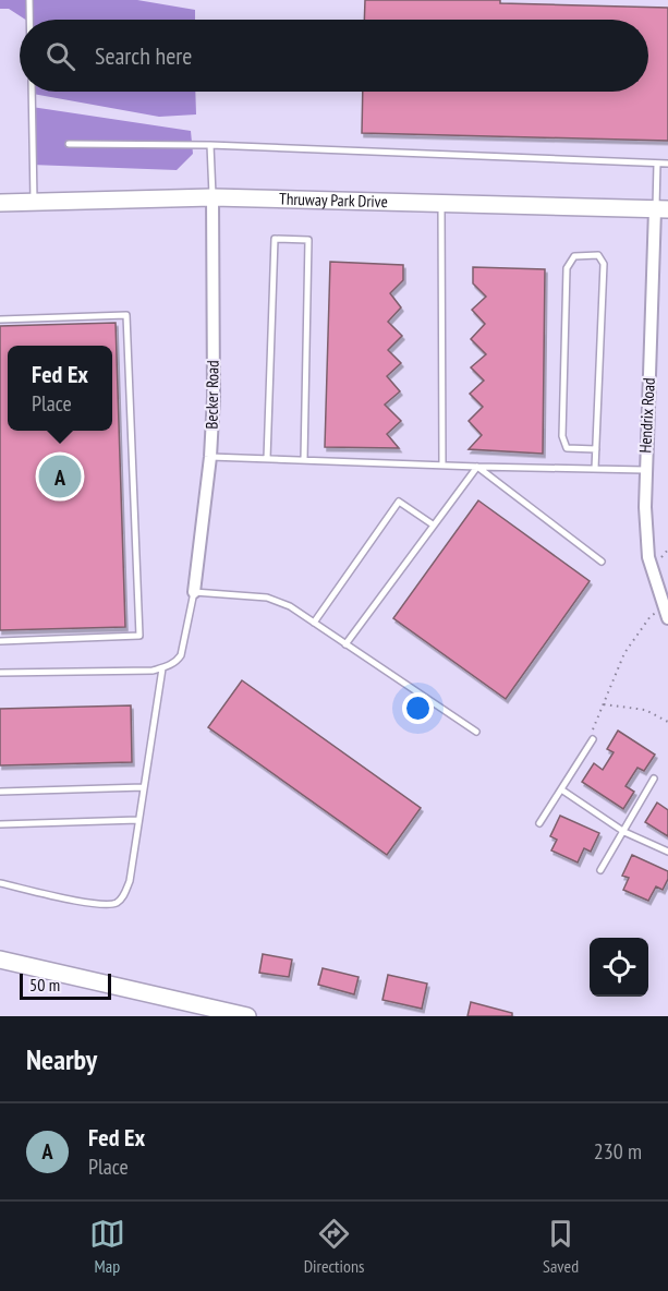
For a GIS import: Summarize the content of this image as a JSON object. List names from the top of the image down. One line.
{"streets":{"main road":["Thruway Park Drive"],"street":["Becker Road","Hendrix Road"]},"crossings":[["Thruway Park Drive","Becker Road"],["Thruway Park Drive","Hendrix Road"]],"scale_bar":"50 m","page":{"search":"Search here","popup":["Fed Ex","Place"],"pins":"A","scale":"50 m","heading":"Nearby","list":[{"mark":"A","name":"Fed Ex","note":"Place","value":"230 m"}],"nav":["Map","Directions","Saved"]}}
